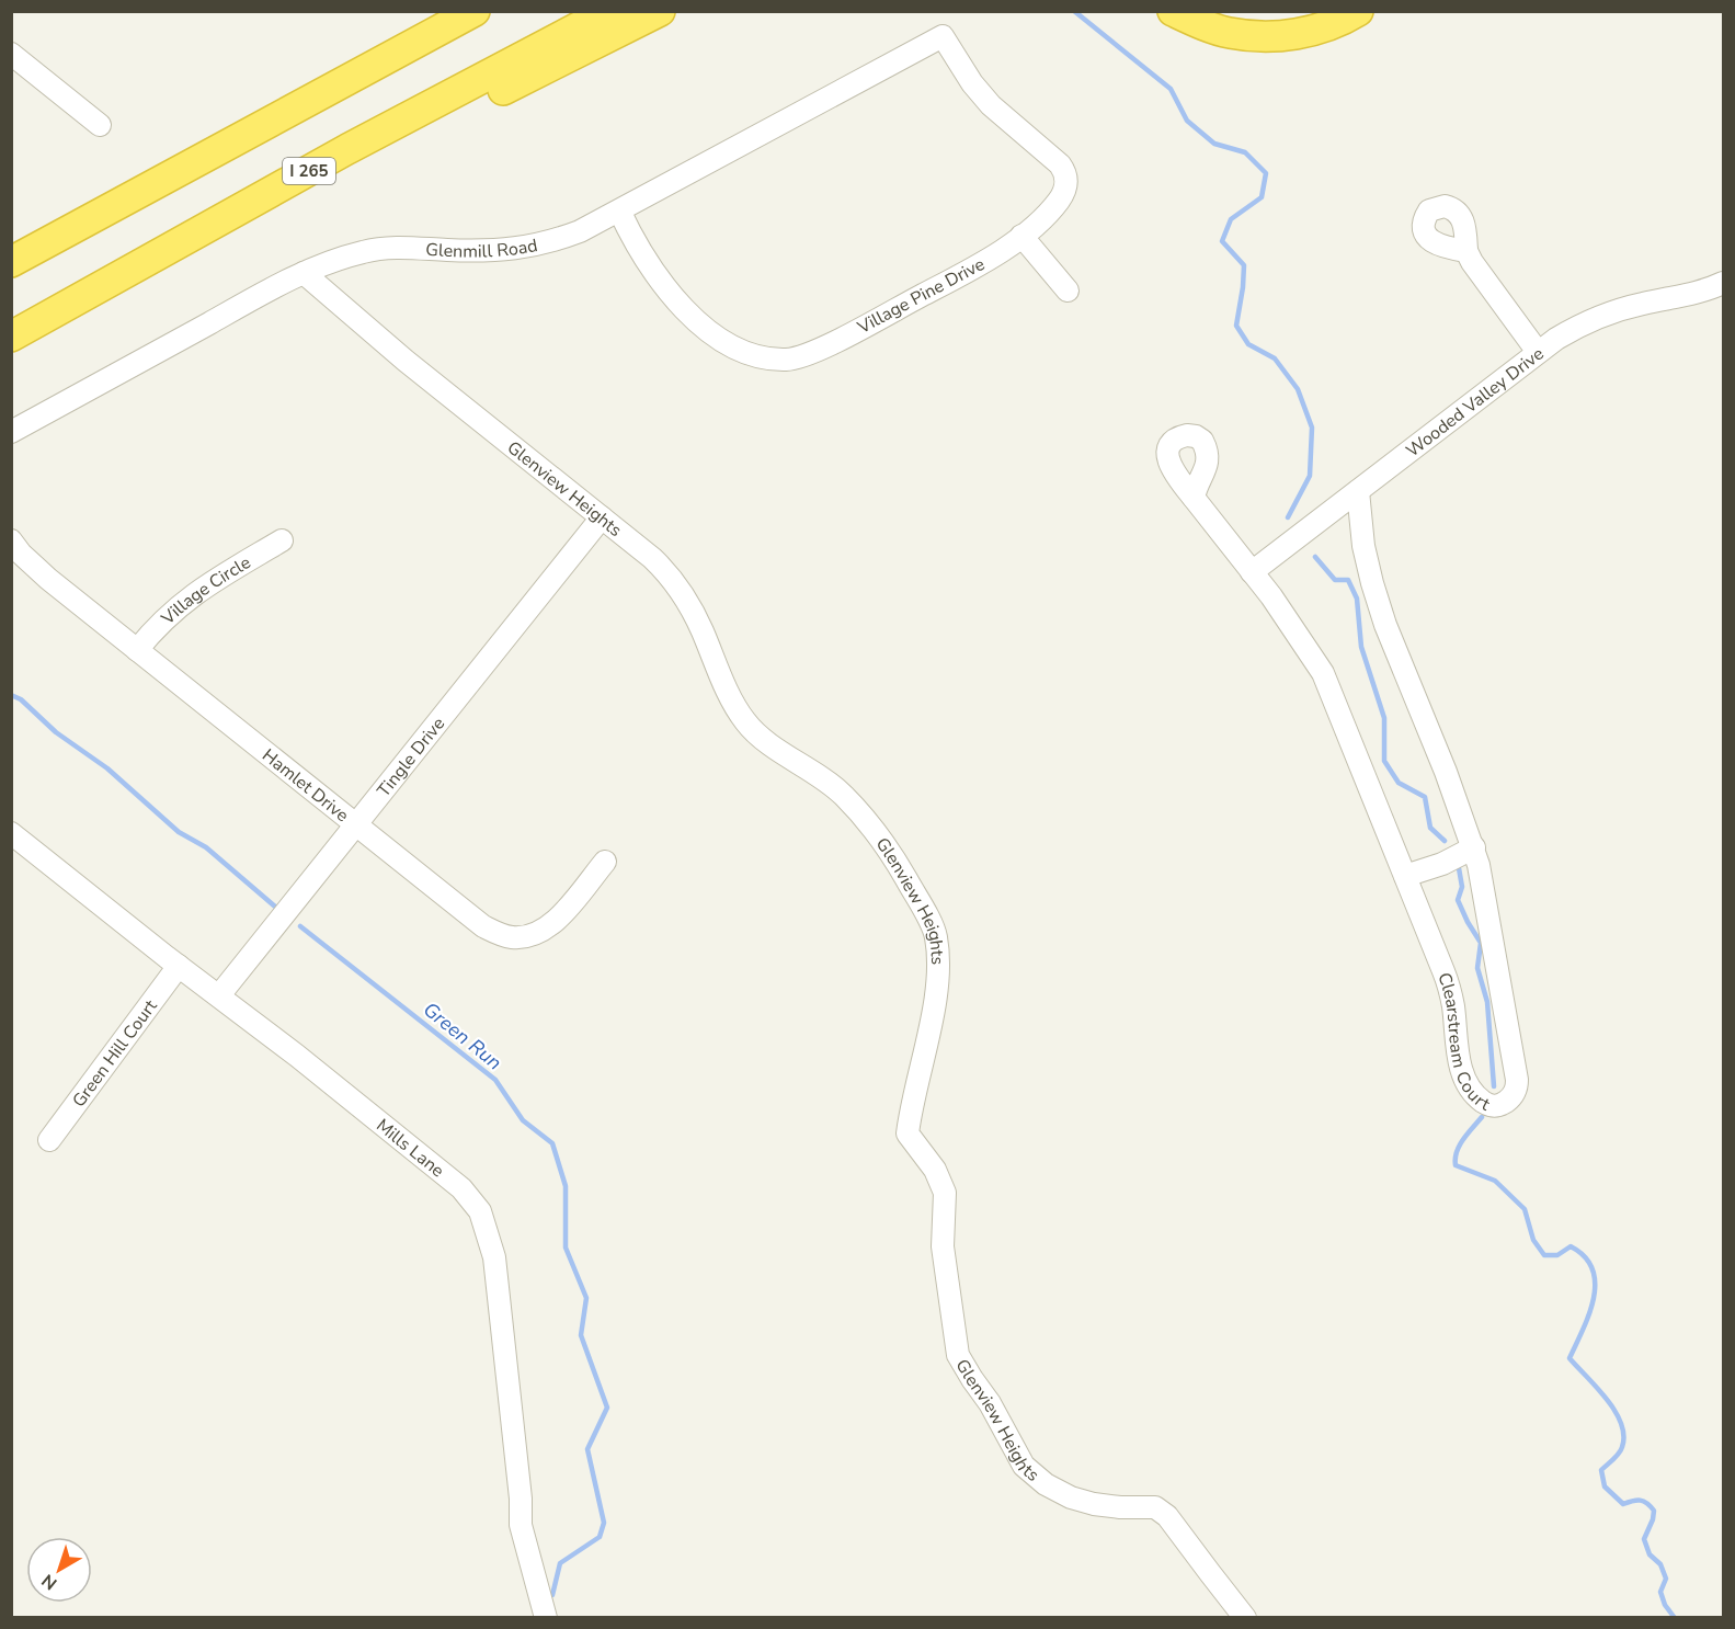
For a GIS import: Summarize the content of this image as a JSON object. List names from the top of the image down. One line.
{"streets":{"highway":["I 265"],"street":["Glenmill Road","Village Pine Drive","Wooded Valley Drive","Glenview Heights","Village Circle","Tingle Drive","Hamlet Drive","Clearstream Court","Green Hill Court","Mills Lane"]},"crossings":[["Glenmill Road","Village Pine Drive"],["Glenmill Road","Glenview Heights"],["Wooded Valley Drive","Clearstream Court"],["Glenview Heights","Tingle Drive"],["Village Circle","Hamlet Drive"],["Tingle Drive","Hamlet Drive"],["Tingle Drive","Mills Lane"],["Green Hill Court","Mills Lane"]],"water":["Green Run"],"north":"bottom left"}
